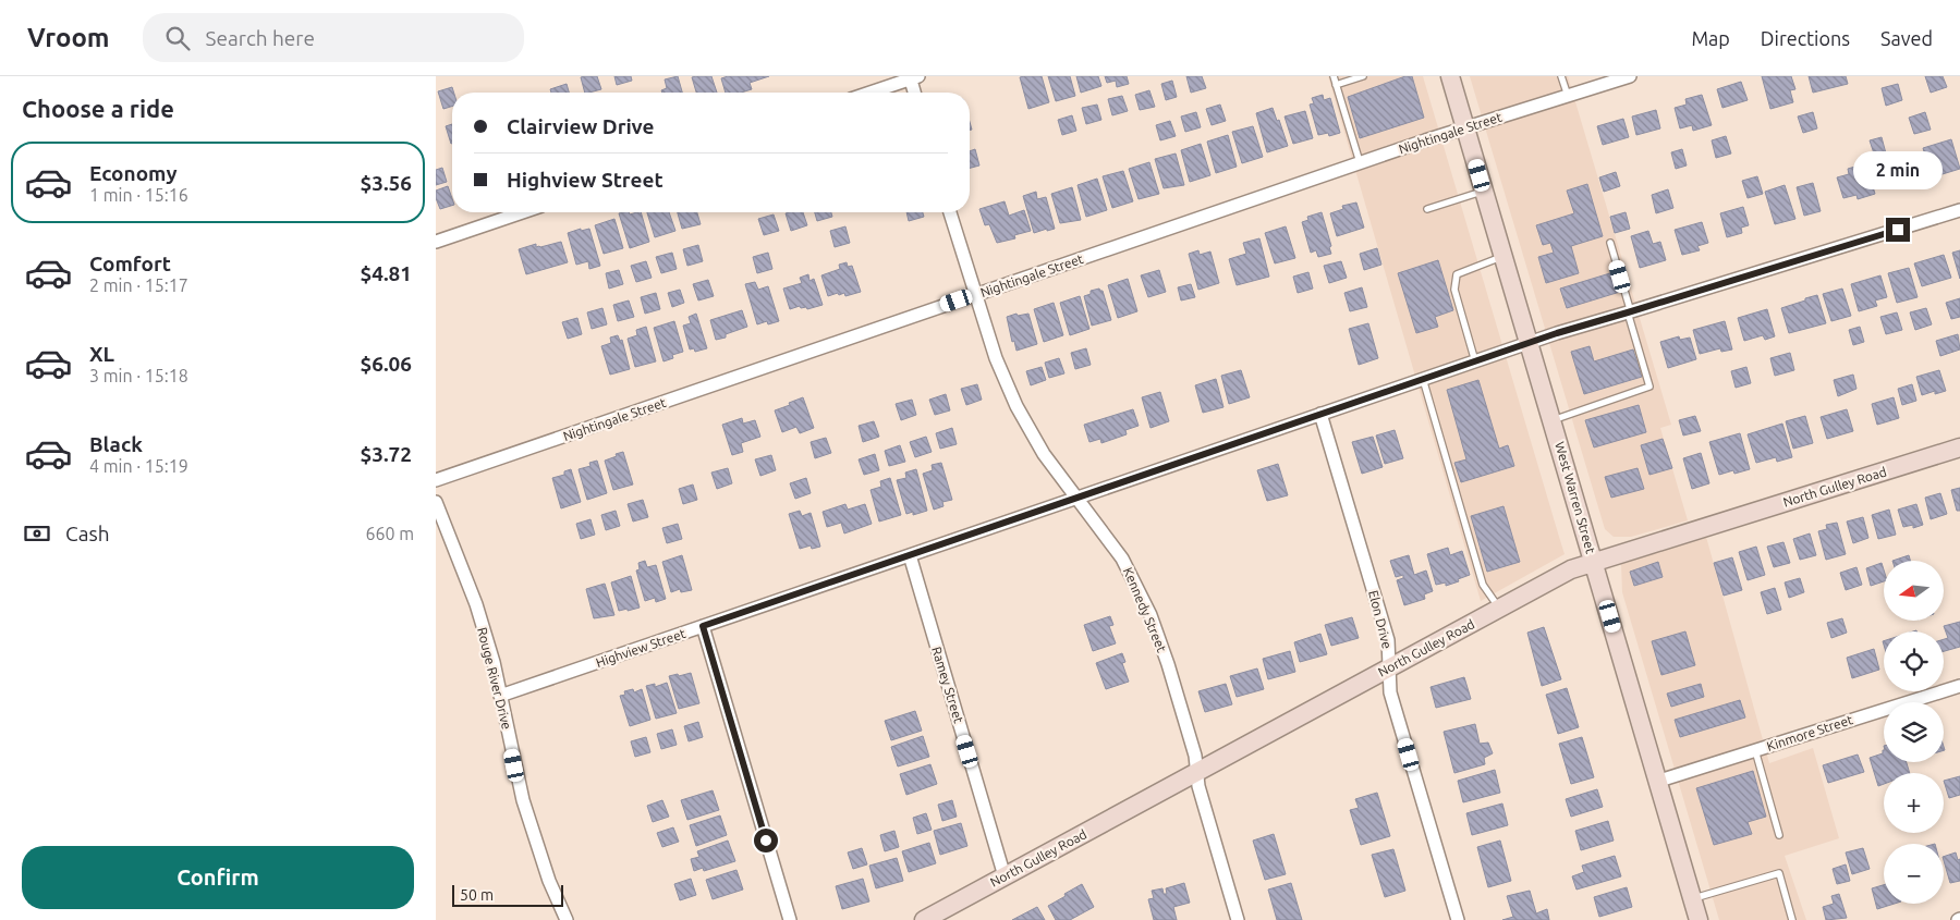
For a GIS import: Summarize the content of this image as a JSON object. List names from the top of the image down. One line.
{"streets":{"street":["Nightingale Street","North Gulley Road","West Warren Street","Kennedy Street","Elon Drive","Highview Street","Rouge River Drive","Ramey Street","Kinmore Street"]},"crossings":[["Nightingale Street","West Warren Street"],["Nightingale Street","Kennedy Street"],["North Gulley Road","West Warren Street"],["North Gulley Road","Kennedy Street"],["North Gulley Road","Elon Drive"],["North Gulley Road","Ramey Street"],["West Warren Street","Highview Street"],["West Warren Street","Kinmore Street"],["Kennedy Street","Highview Street"],["Elon Drive","Highview Street"],["Highview Street","Rouge River Drive"],["Highview Street","Ramey Street"]],"scale_bar":"50 m","north":"left","page":{"header":"Vroom","search":"Search here","nav":["Map","Directions","Saved"],"heading":"Choose a ride","banner":["Clairview Drive","Highview Street"],"list":[{"name":"Economy","note":"1 min · 15:16","value":"$3.56"},{"name":"Comfort","note":"2 min · 15:17","value":"$4.81"},{"name":"XL","note":"3 min · 15:18","value":"$6.06"},{"name":"Black","note":"4 min · 15:19","value":"$3.72"}],"bubble":"2 min","pay":["Cash","660 m"],"map_buttons":["+","−"],"buttons":"Confirm","scale":"50 m"}}
